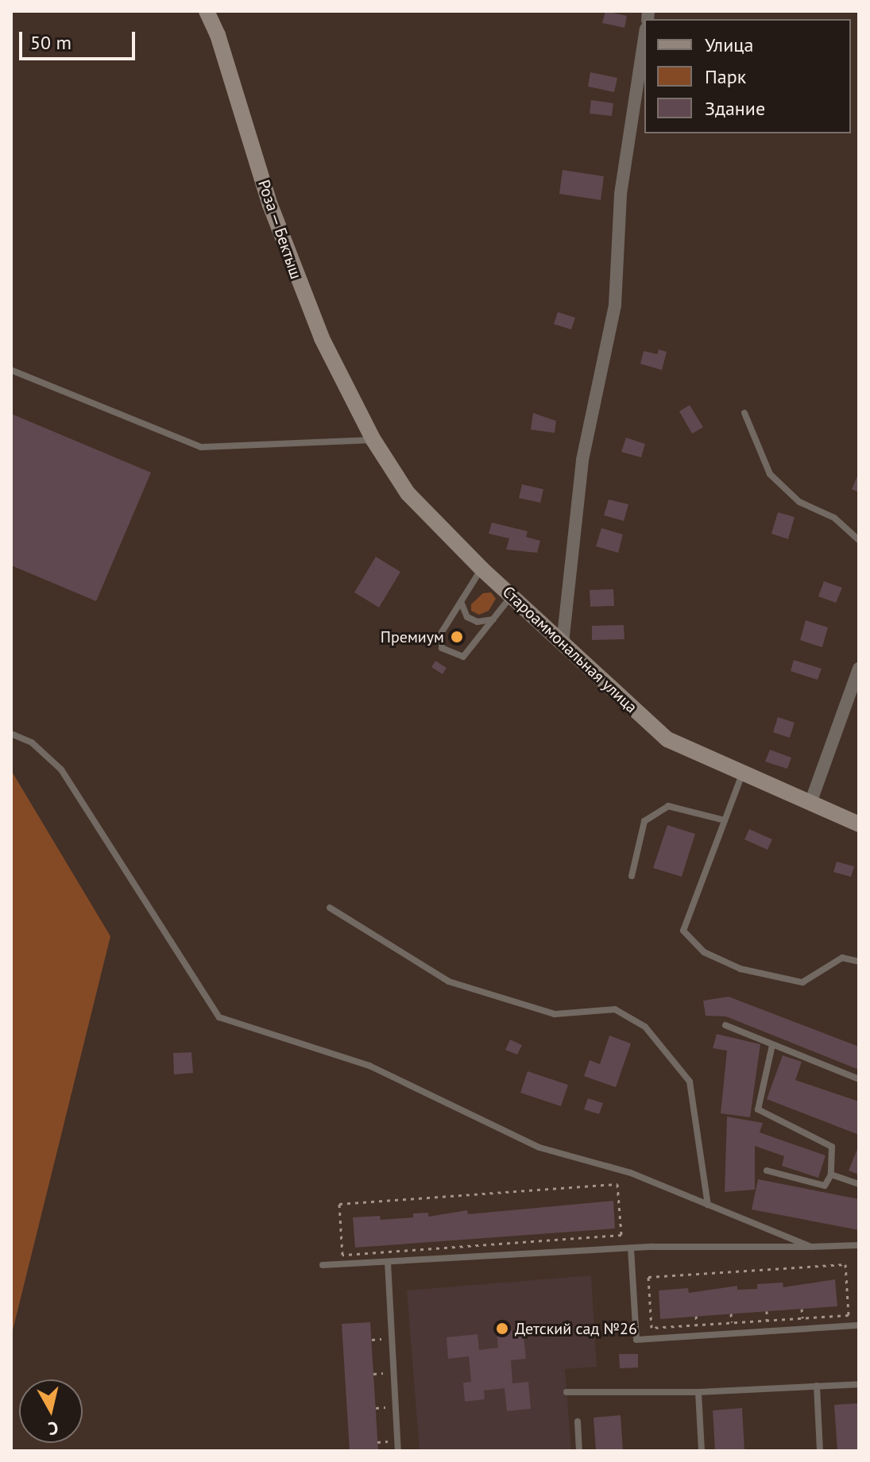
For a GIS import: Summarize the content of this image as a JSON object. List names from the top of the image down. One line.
{"streets":{"street":["Роза — Бектыш","Староаммональная улица"]},"crossings":[["Роза — Бектыш","Староаммональная улица"]],"places":["Премиум","Детский сад №26"],"legend":["Улица","Парк","Здание"],"scale_bar":"50 m","north":"bottom"}
